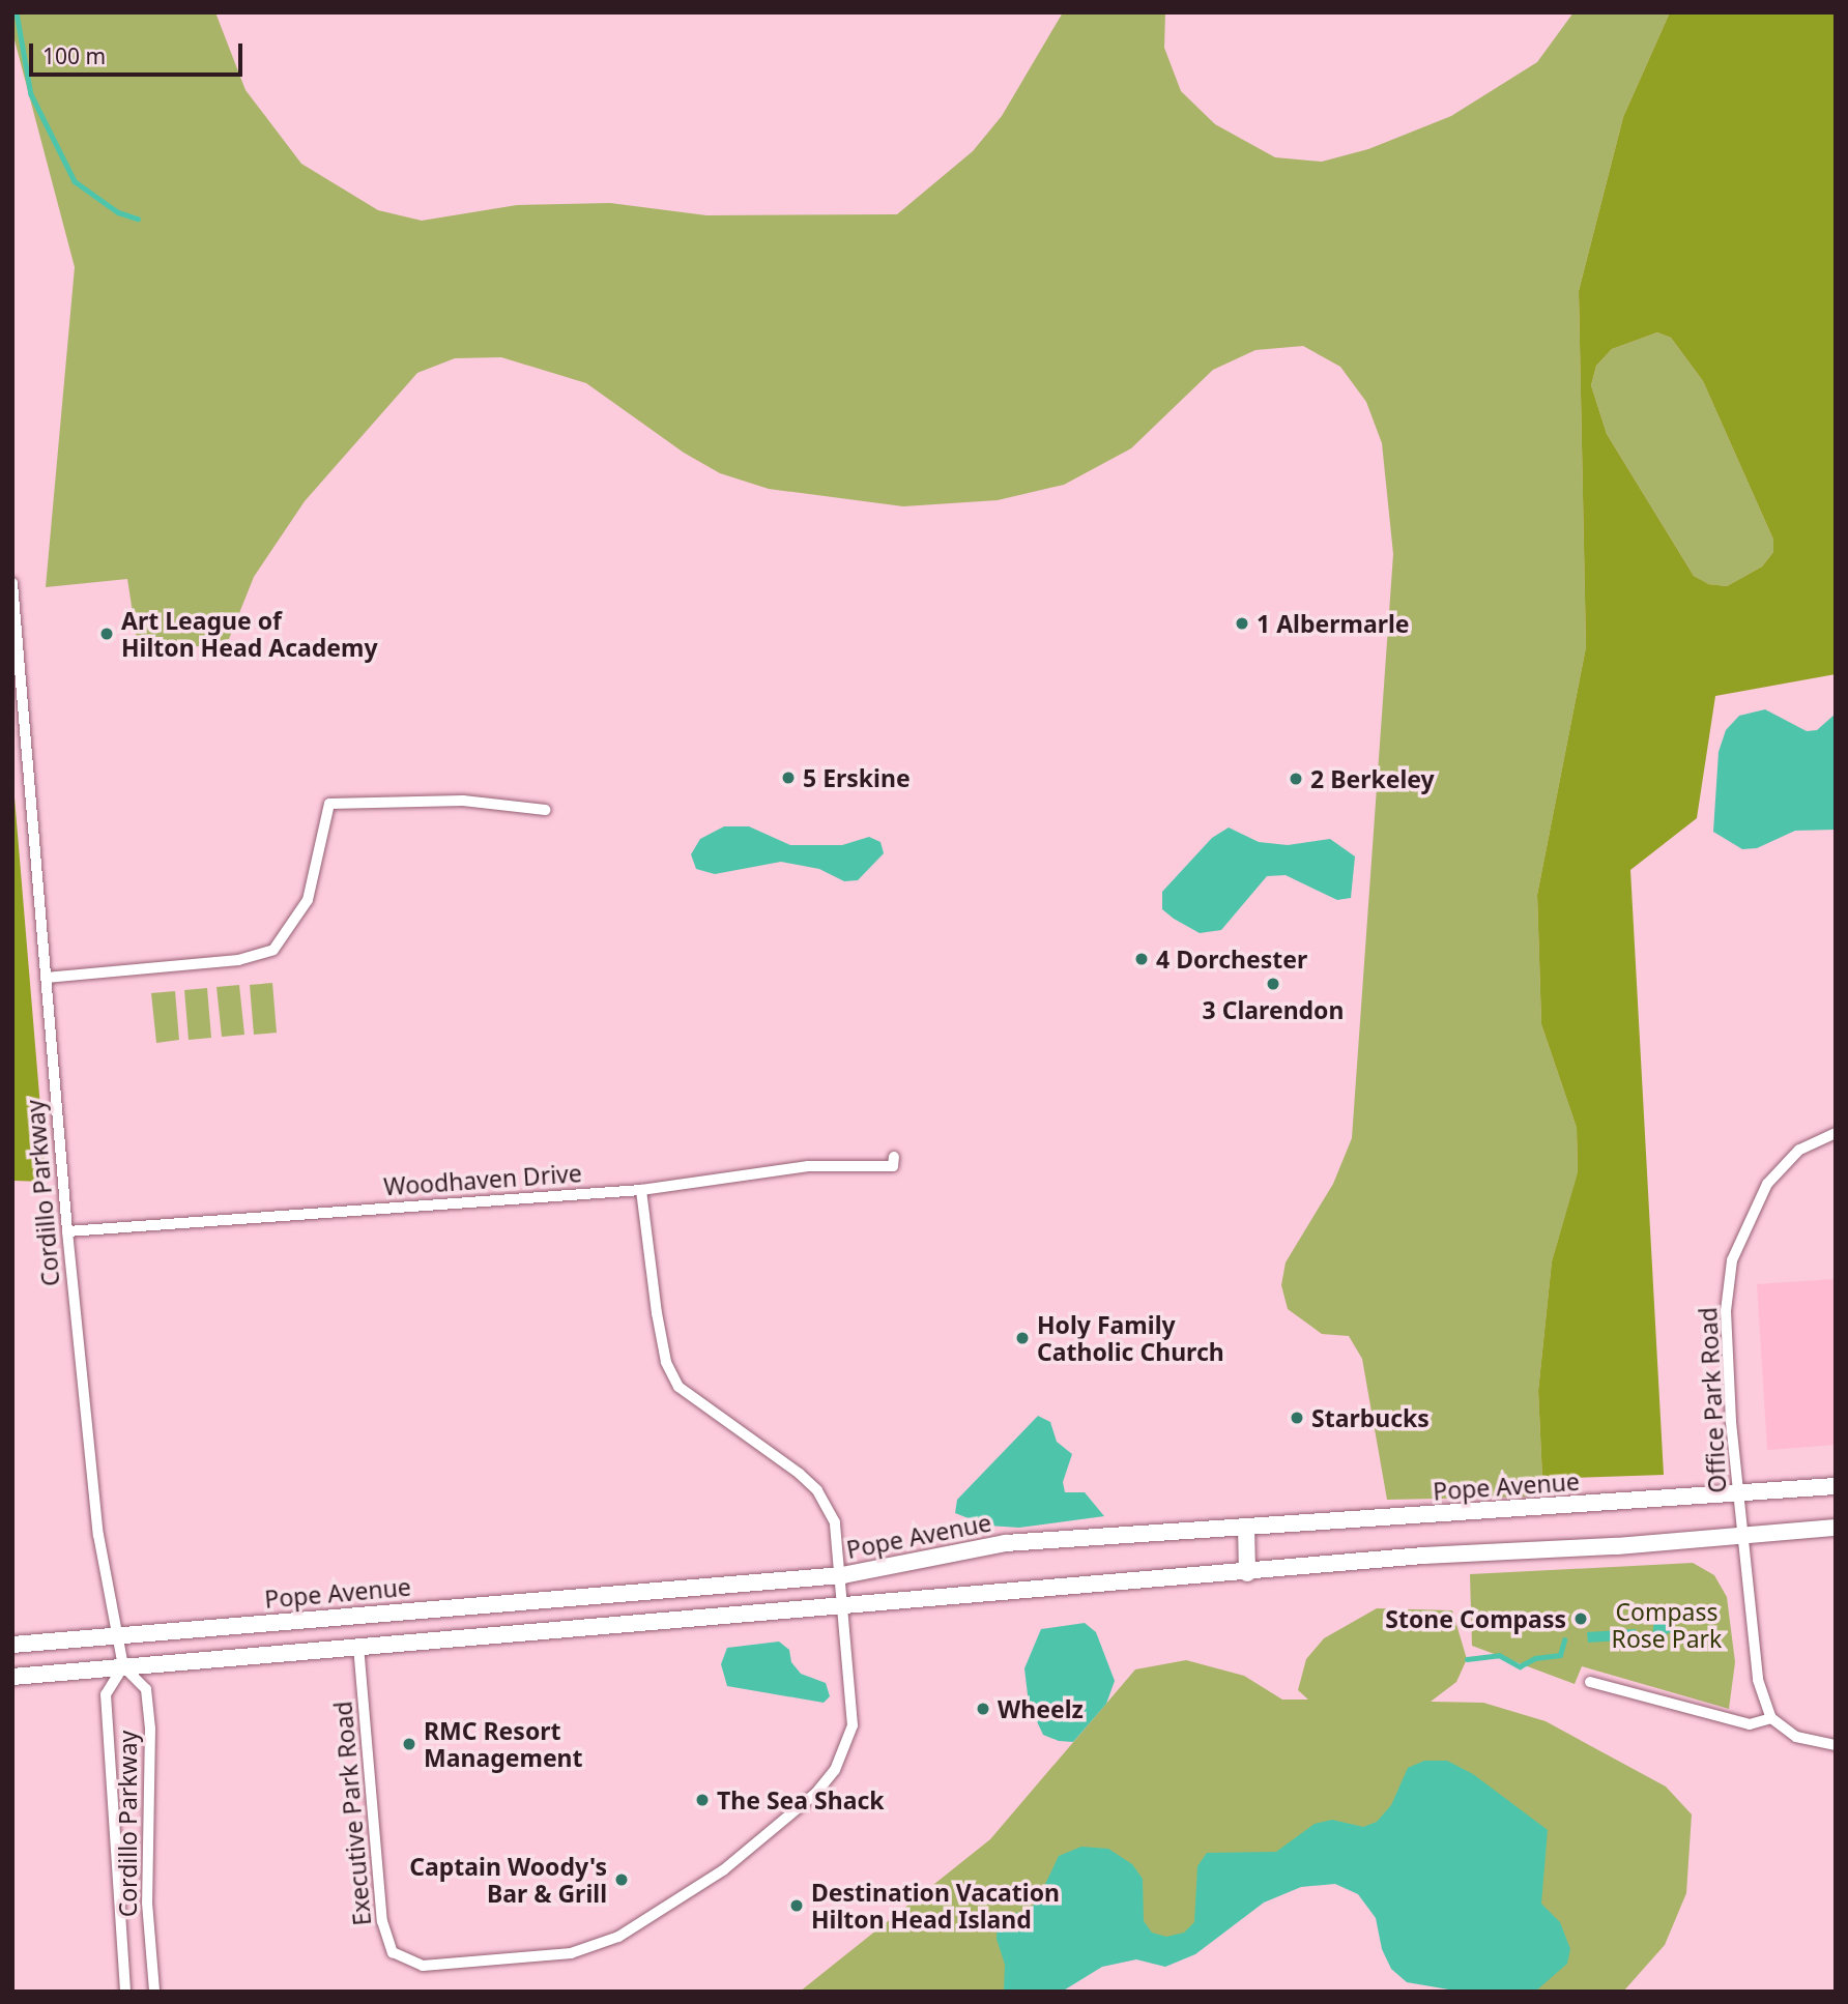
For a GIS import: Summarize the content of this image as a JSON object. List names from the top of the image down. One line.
{"streets":{"main road":["Pope Avenue"],"street":["Woodhaven Drive","Cordillo Parkway","Office Park Road","Executive Park Road"]},"crossings":[["Woodhaven Drive","Cordillo Parkway"],["Woodhaven Drive","Executive Park Road"],["Cordillo Parkway","Pope Avenue"],["Office Park Road","Pope Avenue"],["Pope Avenue","Executive Park Road"]],"parks":["Compass Rose Park"],"places":["1 Albermarle","Art League of Hilton Head Academy","5 Erskine","2 Berkeley","4 Dorchester","3 Clarendon","Holy Family Catholic Church","Starbucks","Stone Compass","Wheelz","RMC Resort Management","The Sea Shack","Captain Woody's Bar & Grill","Destination Vacation Hilton Head Island"],"scale_bar":"100 m"}
